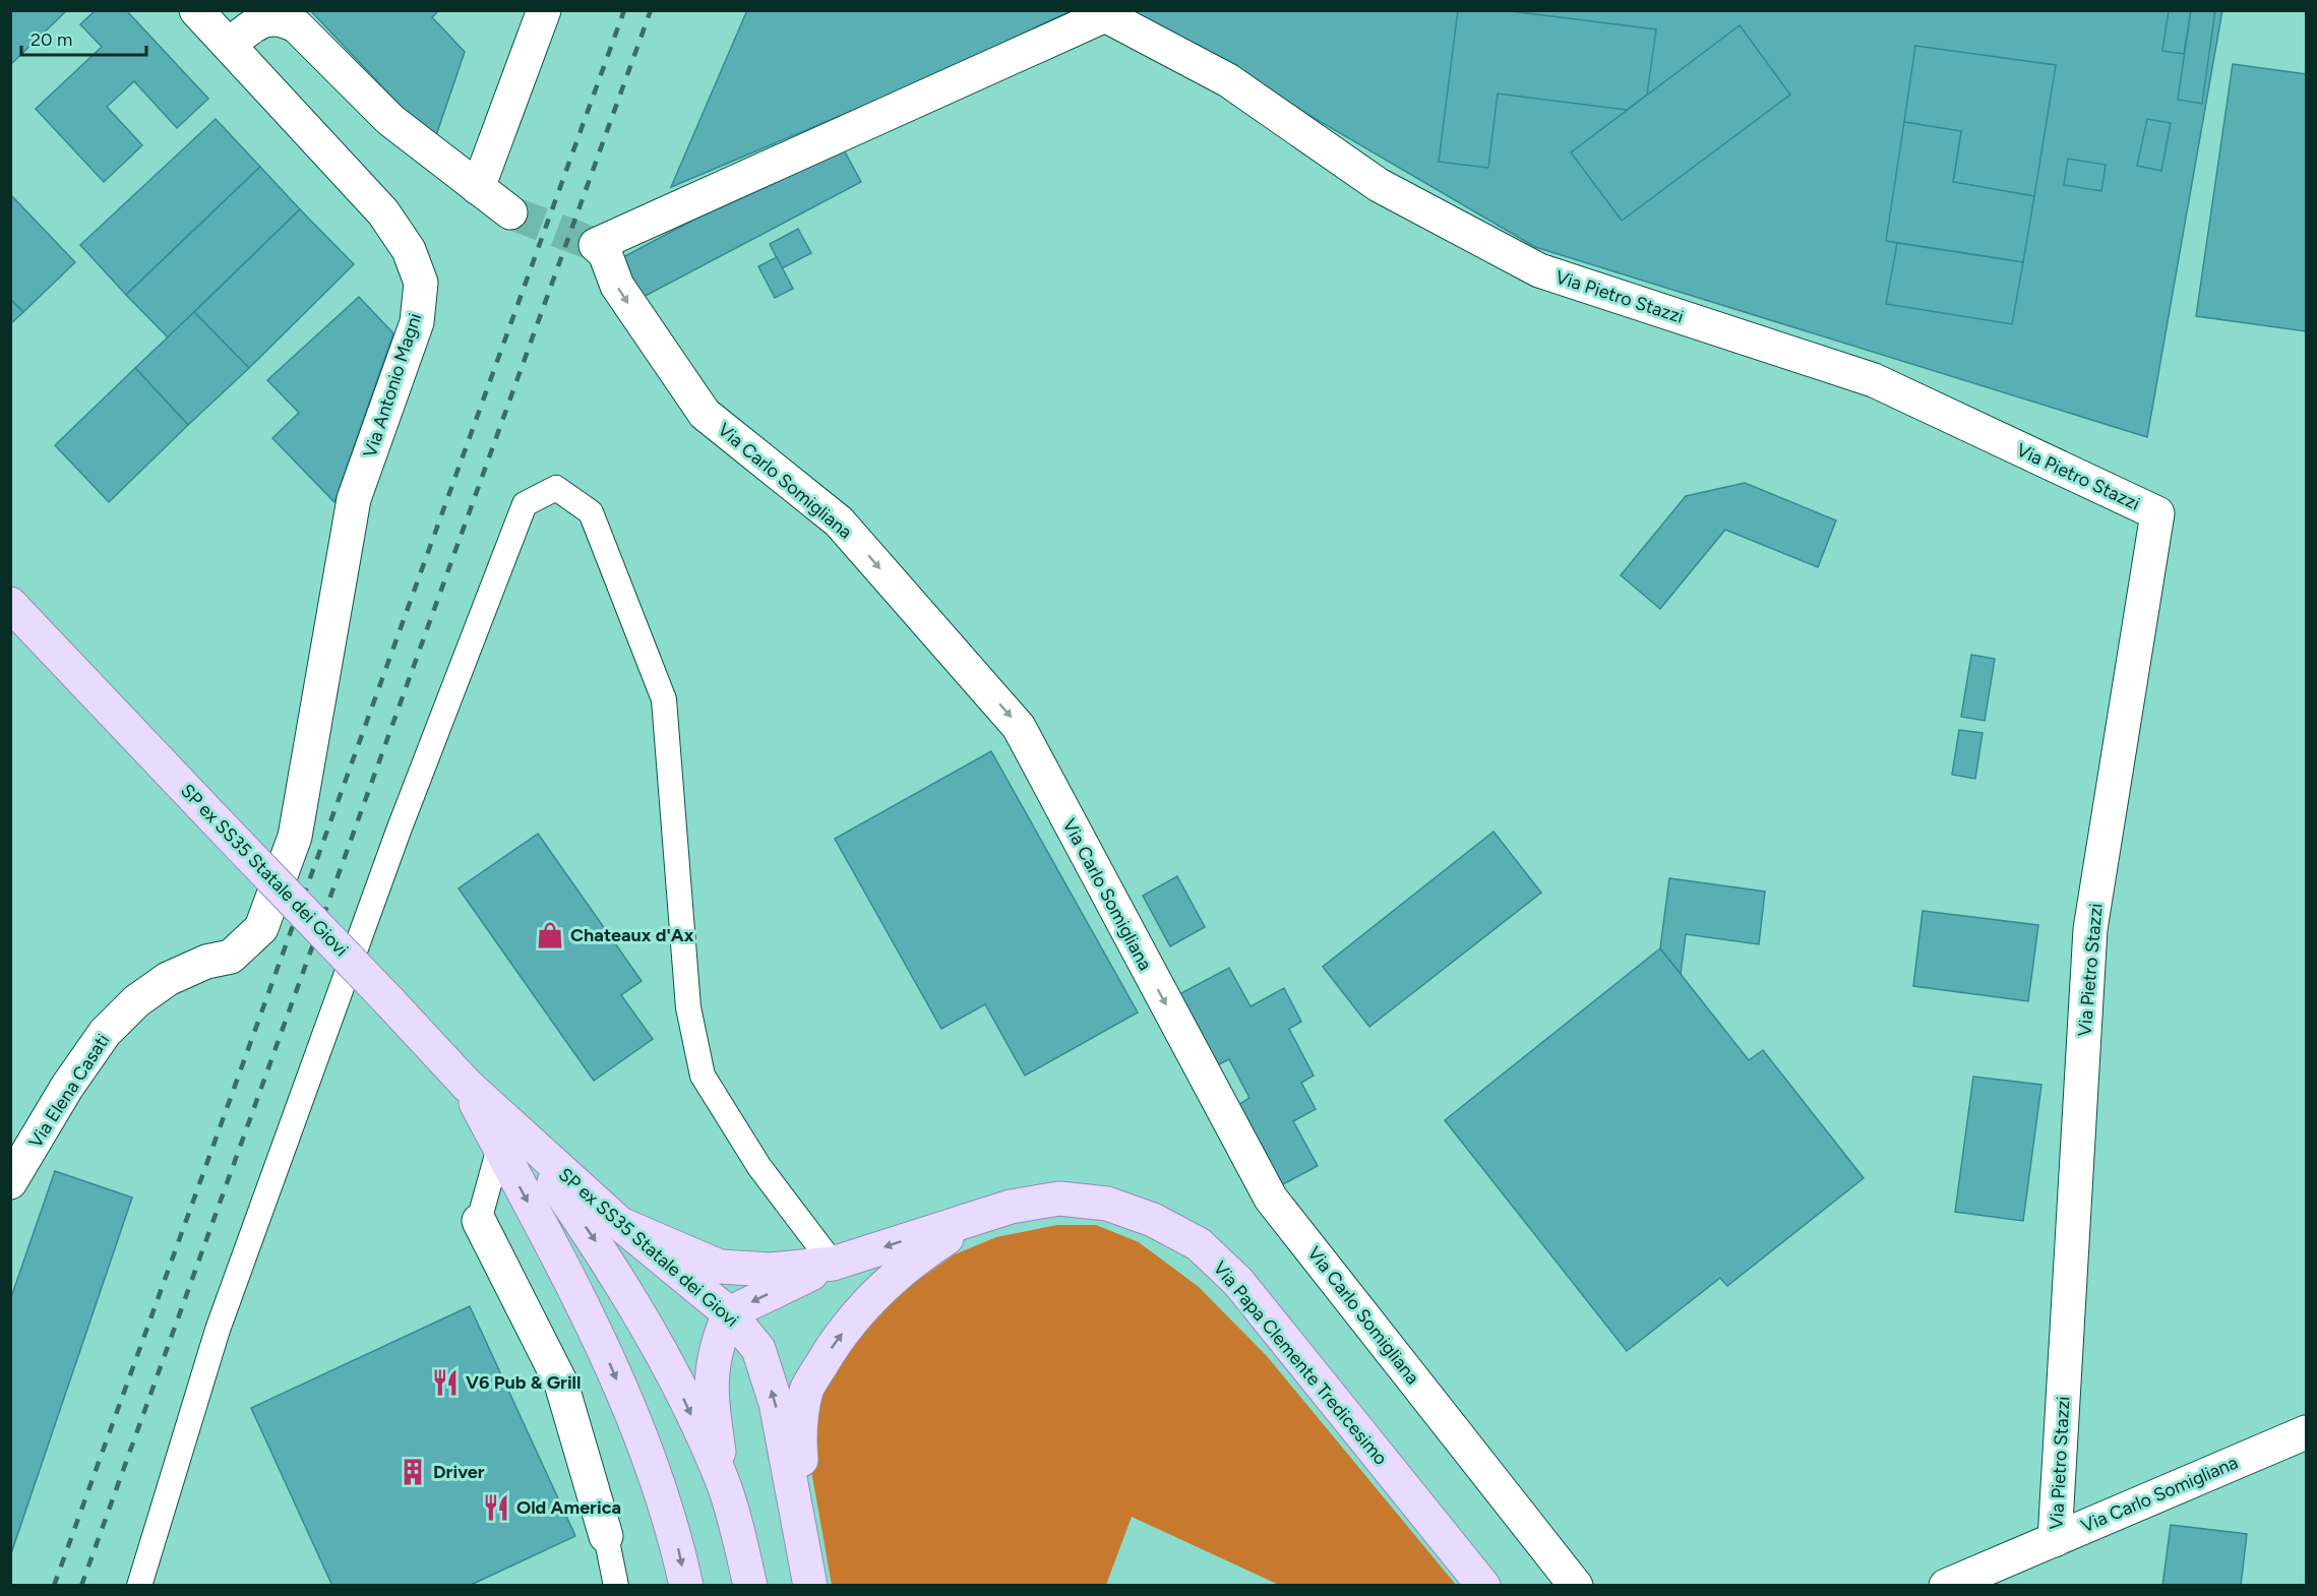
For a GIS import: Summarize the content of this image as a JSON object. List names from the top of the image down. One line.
{"streets":{"main road":["SP ex SS35 Statale dei Giovi","Via Papa Clemente Tredicesimo"],"street":["Via Pietro Stazzi","Via Antonio Magni","Via Carlo Somigliana","Via Elena Casati"]},"crossings":[["Via Pietro Stazzi","Via Carlo Somigliana"],["Via Antonio Magni","Via Elena Casati"]],"one_way":["Via Carlo Somigliana"],"places":{"shop":["Chateaux d'Ax"],"restaurant":["V6 Pub & Grill","Old America"],"building":["Driver"]},"scale_bar":"20 m"}
